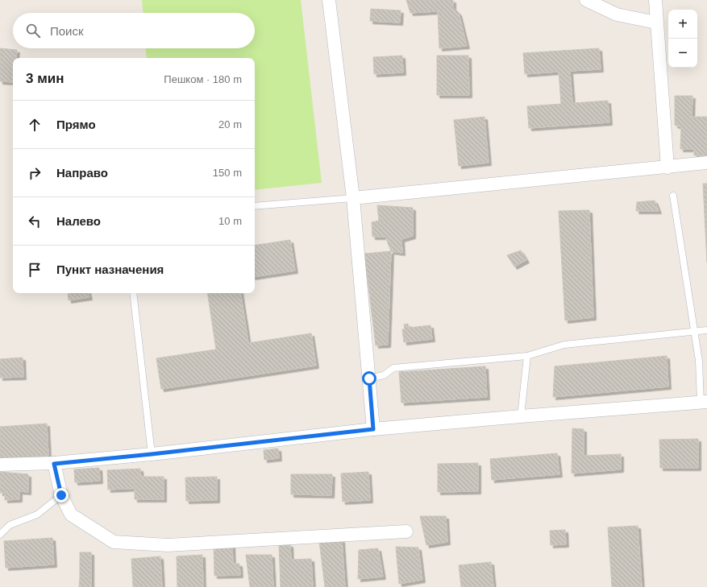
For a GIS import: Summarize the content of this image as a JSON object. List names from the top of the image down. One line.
{"page":{"map_buttons":["+","−"],"search":"Поиск","heading":["3 мин","Пешком · 180 m"],"list":[["Прямо","20 m"],["Направо","150 m"],["Налево","10 m"],"Пункт назначения"]}}
